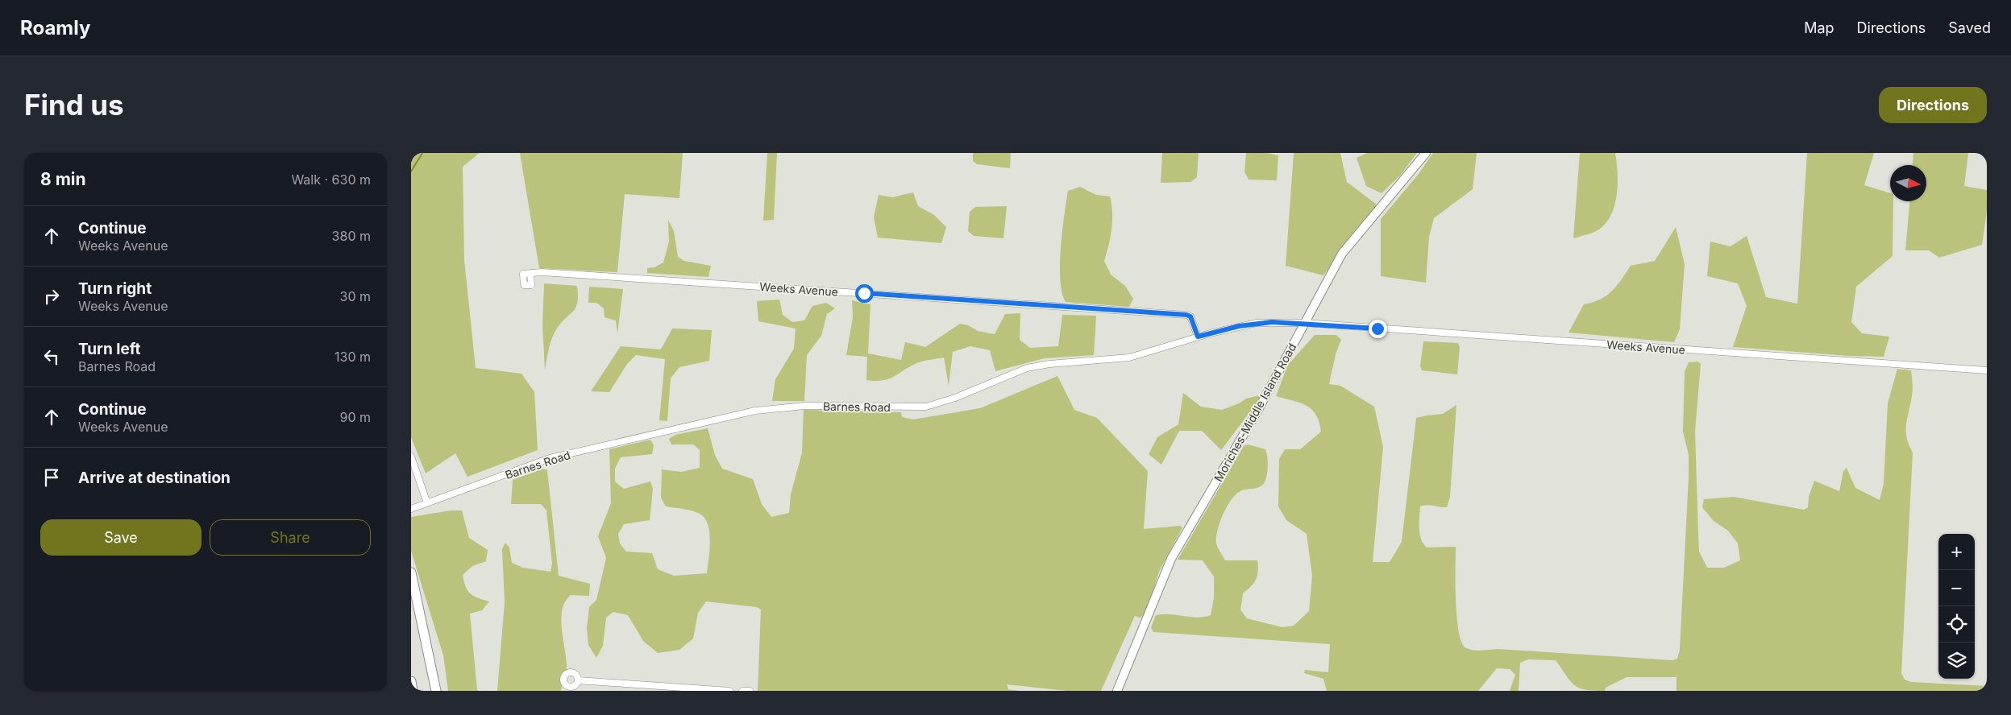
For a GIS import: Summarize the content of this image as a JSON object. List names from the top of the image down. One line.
{"streets":{"main road":["Moriches-Middle Island Road"],"street":["Weeks Avenue","Barnes Road"]},"crossings":[["Weeks Avenue","Barnes Road"],["Weeks Avenue","Moriches-Middle Island Road"],["Barnes Road","Moriches-Middle Island Road"]],"north":"right","page":{"header":"Roamly","nav":["Map","Directions","Saved"],"buttons":["Directions",["Save","Share"]],"title":"Find us","heading":["8 min","Walk · 630 m"],"list":[["Continue","Weeks Avenue","380 m"],["Turn right","Weeks Avenue","30 m"],["Turn left","Barnes Road","130 m"],["Continue","Weeks Avenue","90 m"],"Arrive at destination"],"map_buttons":["+","−"]}}
